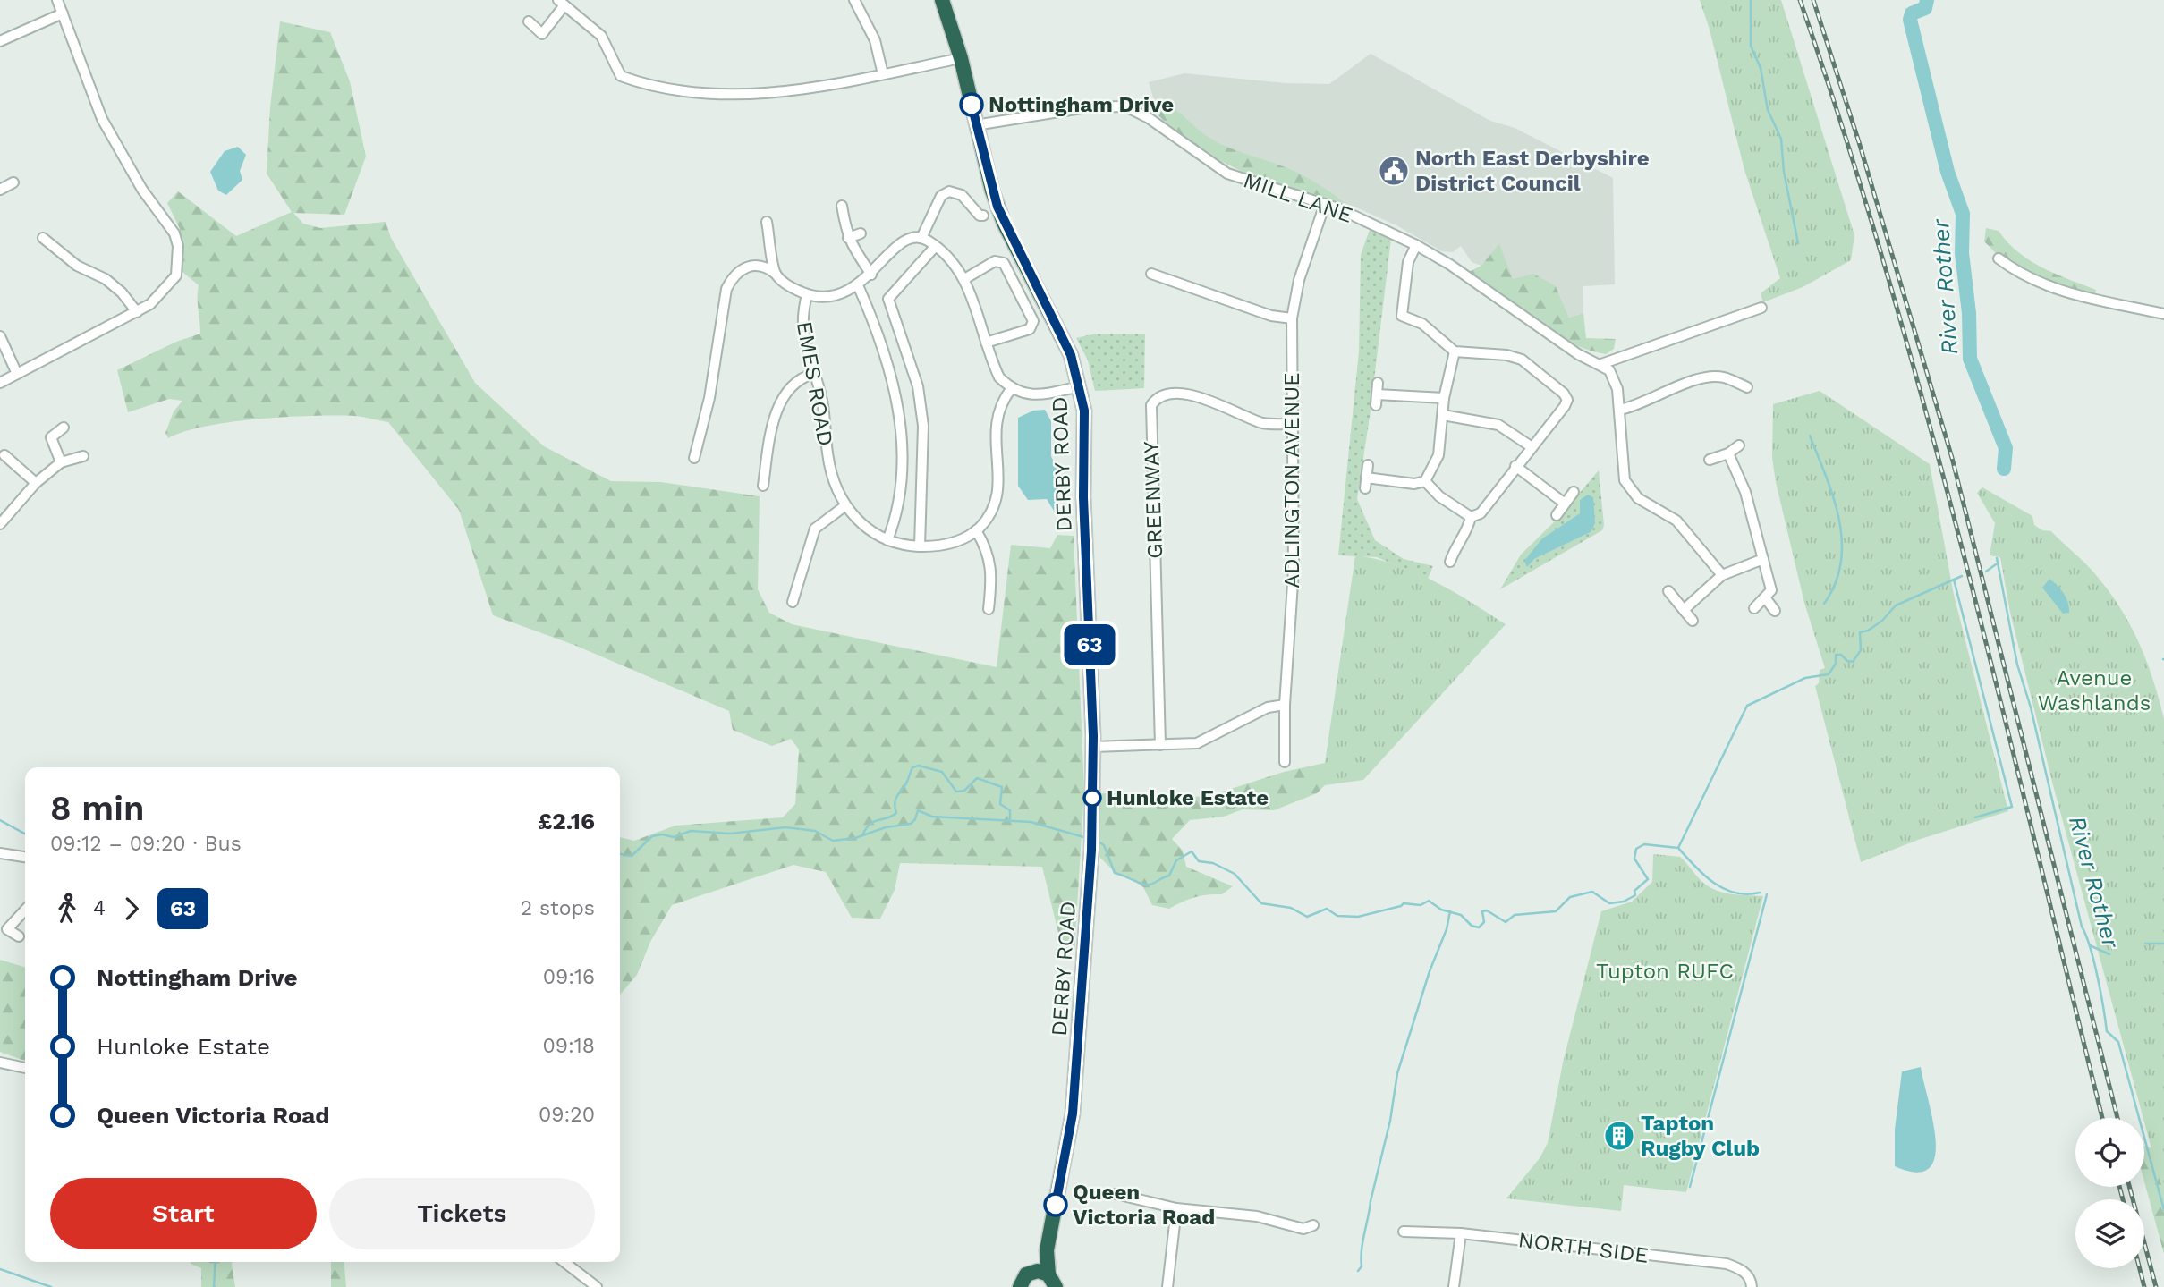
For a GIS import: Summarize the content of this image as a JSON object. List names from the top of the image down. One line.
{"streets":{"highway":["DERBY ROAD"],"street":["MILL LANE","EMES ROAD","ADLINGTON AVENUE","GREENWAY","NORTH SIDE"]},"crossings":[["MILL LANE","DERBY ROAD"],["MILL LANE","ADLINGTON AVENUE"],["ADLINGTON AVENUE","GREENWAY"]],"water":["River Rother"],"parks":["Avenue Washlands","Tupton RUFC"],"places":{"other":["Nottingham Drive","Hunloke Estate","Queen Victoria Road"],"public building":["North East Derbyshire District Council"],"building":["Tapton Rugby Club"]},"lines":["bus line 63"],"page":{"on_map":"63","heading":["8 min","09:12 – 09:20 · Bus","£2.16"],"legs":["4","63","2 stops"],"list":[{"name":"Nottingham Drive","value":"09:16"},{"name":"Hunloke Estate","value":"09:18"},{"name":"Queen Victoria Road","value":"09:20"}],"buttons":["Start","Tickets"]}}
